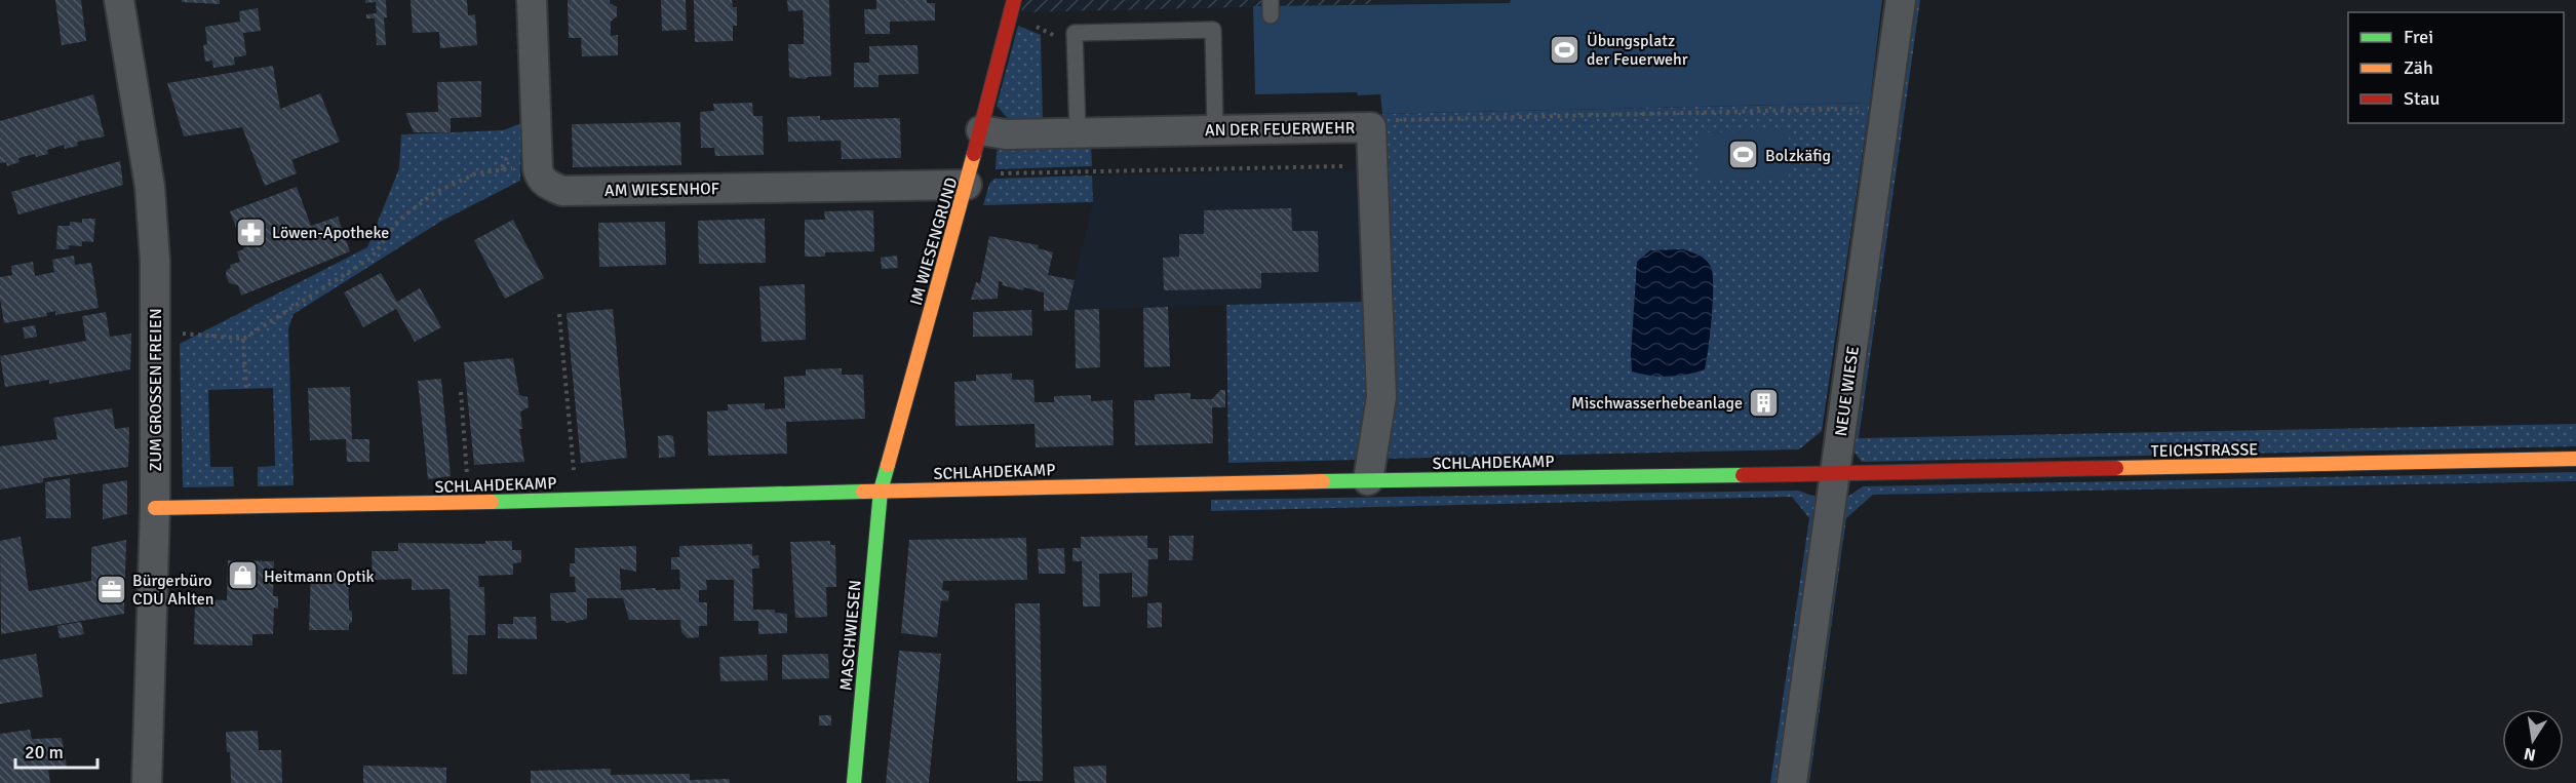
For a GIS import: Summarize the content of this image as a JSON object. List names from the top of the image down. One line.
{"streets":{"street":["AN DER FEUERWEHR","AM WIESENHOF","IM WIESENGRUND","ZUM GROSSEN FREIEN","NEUE WIESE","TEICHSTRASSE","SCHLAHDEKAMP","MASCHWIESEN"]},"crossings":[["AN DER FEUERWEHR","IM WIESENGRUND"],["AN DER FEUERWEHR","SCHLAHDEKAMP"],["AM WIESENHOF","IM WIESENGRUND"],["IM WIESENGRUND","SCHLAHDEKAMP"],["IM WIESENGRUND","MASCHWIESEN"],["ZUM GROSSEN FREIEN","SCHLAHDEKAMP"],["NEUE WIESE","TEICHSTRASSE"],["NEUE WIESE","SCHLAHDEKAMP"],["TEICHSTRASSE","SCHLAHDEKAMP"],["SCHLAHDEKAMP","MASCHWIESEN"]],"places":{"sports":["Übungsplatz der Feuerwehr","Bolzkäfig"],"pharmacy":["Löwen-Apotheke"],"building":["Mischwasserhebeanlage"],"shop":["Heitmann Optik"],"office":["Bürgerbüro CDU Ahlten"]},"legend":["Frei","Zäh","Stau"],"scale_bar":"20 m","north":"bottom"}
